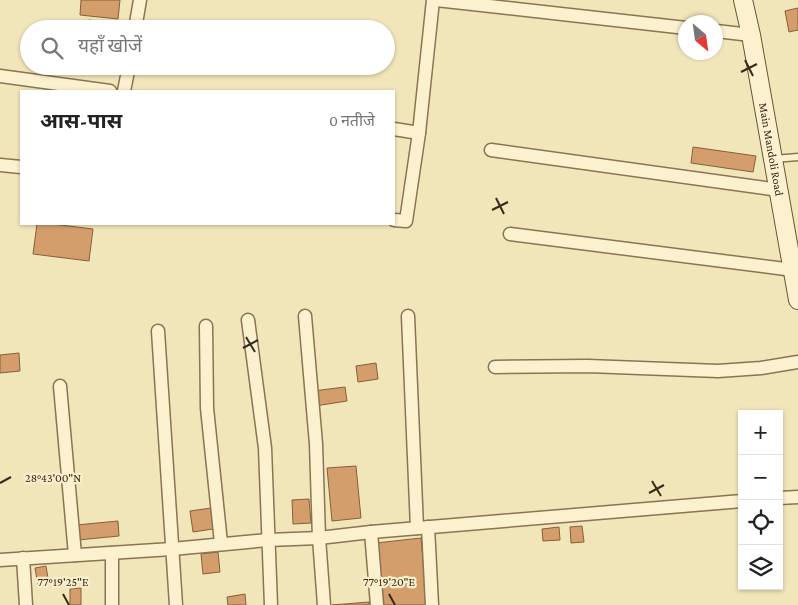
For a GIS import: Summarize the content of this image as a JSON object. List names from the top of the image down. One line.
{"streets":{"street":["Main Mandoli Road"]},"north":"bottom right","page":{"search":"यहाँ खोजें","heading":["आस-पास","0 नतीजे"],"map_buttons":["+","−"]},"coordinates":["28°43'00\"N","77°19'25\"E","77°19'20\"E"]}
